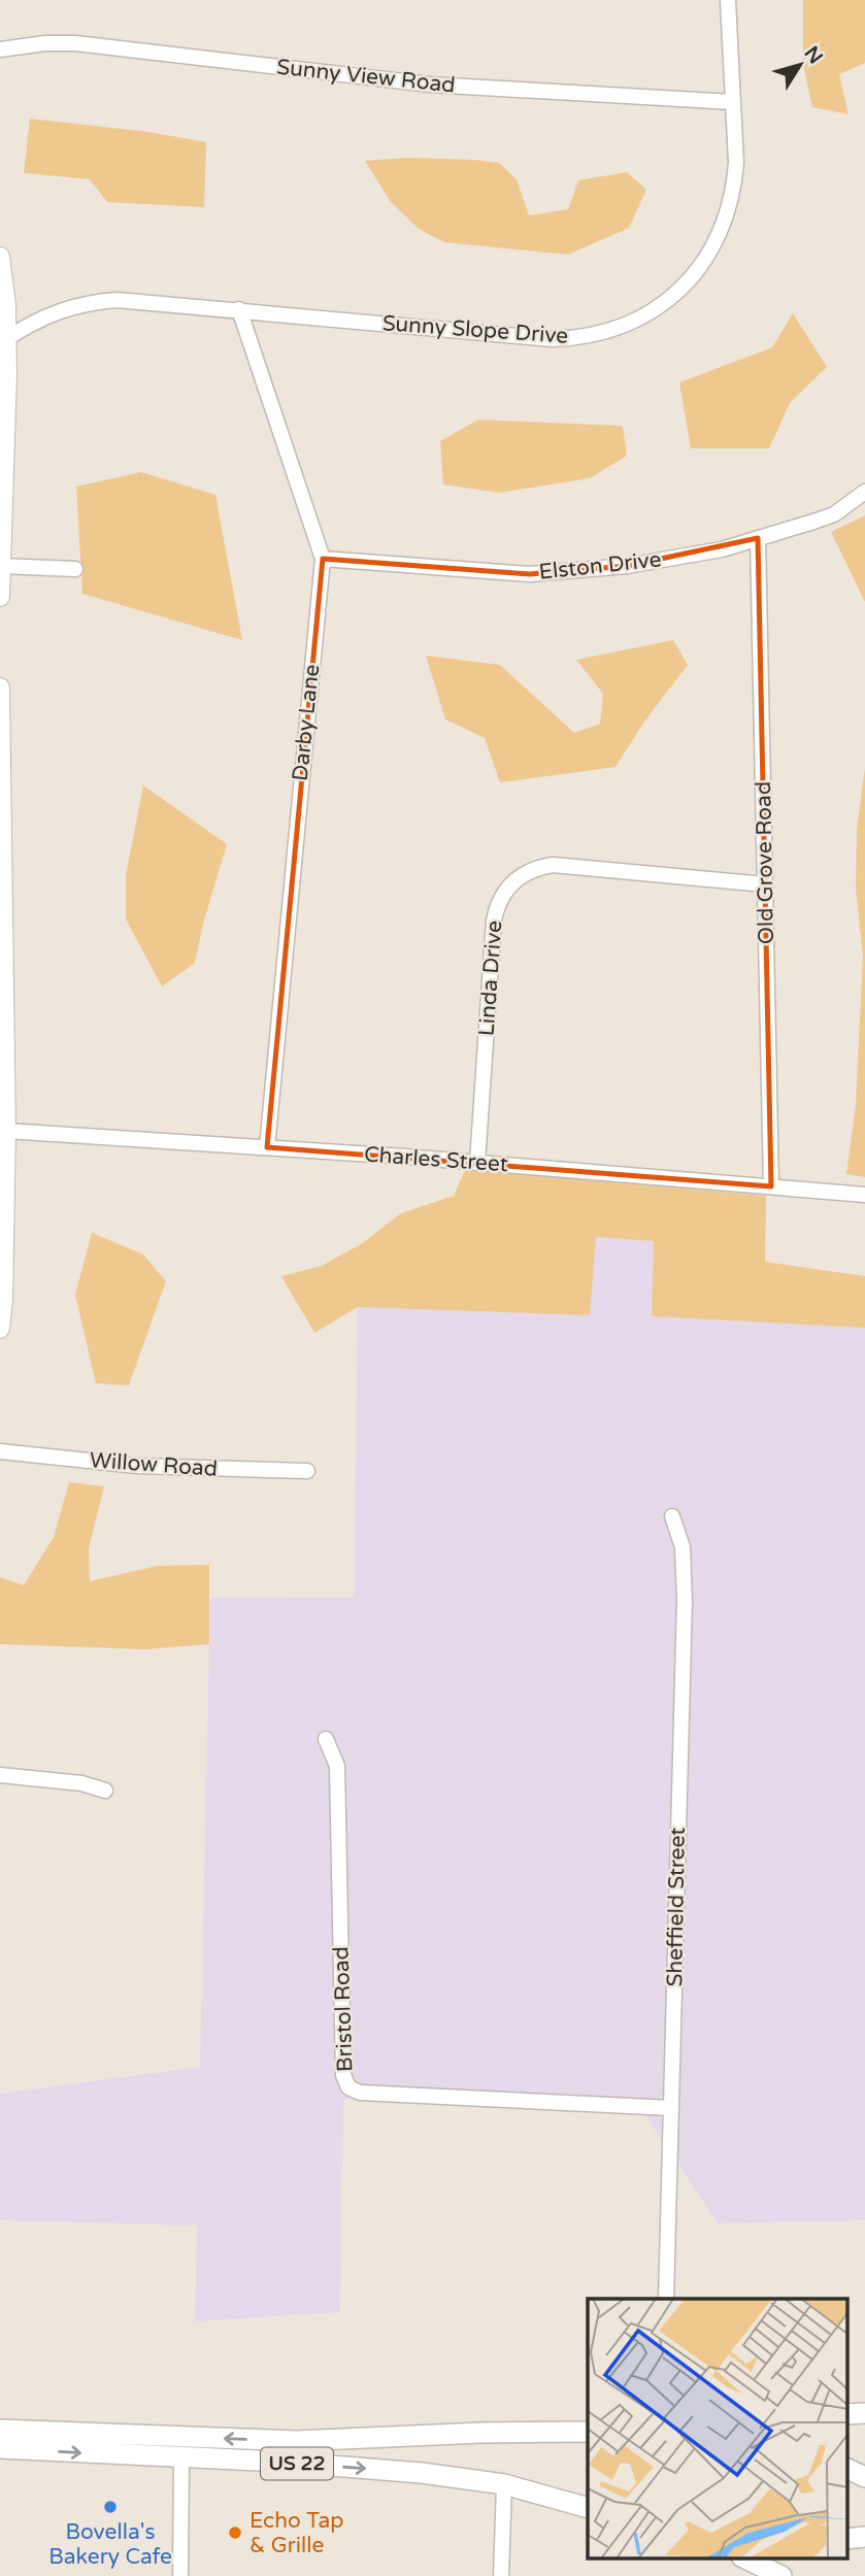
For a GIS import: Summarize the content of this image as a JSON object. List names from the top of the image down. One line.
{"streets":{"highway":["US 22"],"street":["Sunny View Road","Sunny Slope Drive","Elston Drive","Darby Lane","Old Grove Road","Linda Drive","Charles Street","Willow Road","Sheffield Street","Bristol Road"]},"crossings":[["Sunny View Road","Sunny Slope Drive"],["Sunny Slope Drive","Darby Lane"],["Elston Drive","Darby Lane"],["Elston Drive","Old Grove Road"],["Darby Lane","Charles Street"],["Old Grove Road","Linda Drive"],["Old Grove Road","Charles Street"],["Linda Drive","Charles Street"],["Sheffield Street","Bristol Road"]],"places":["Bovella's Bakery Cafe","Echo Tap & Grille"],"north":"top right"}
